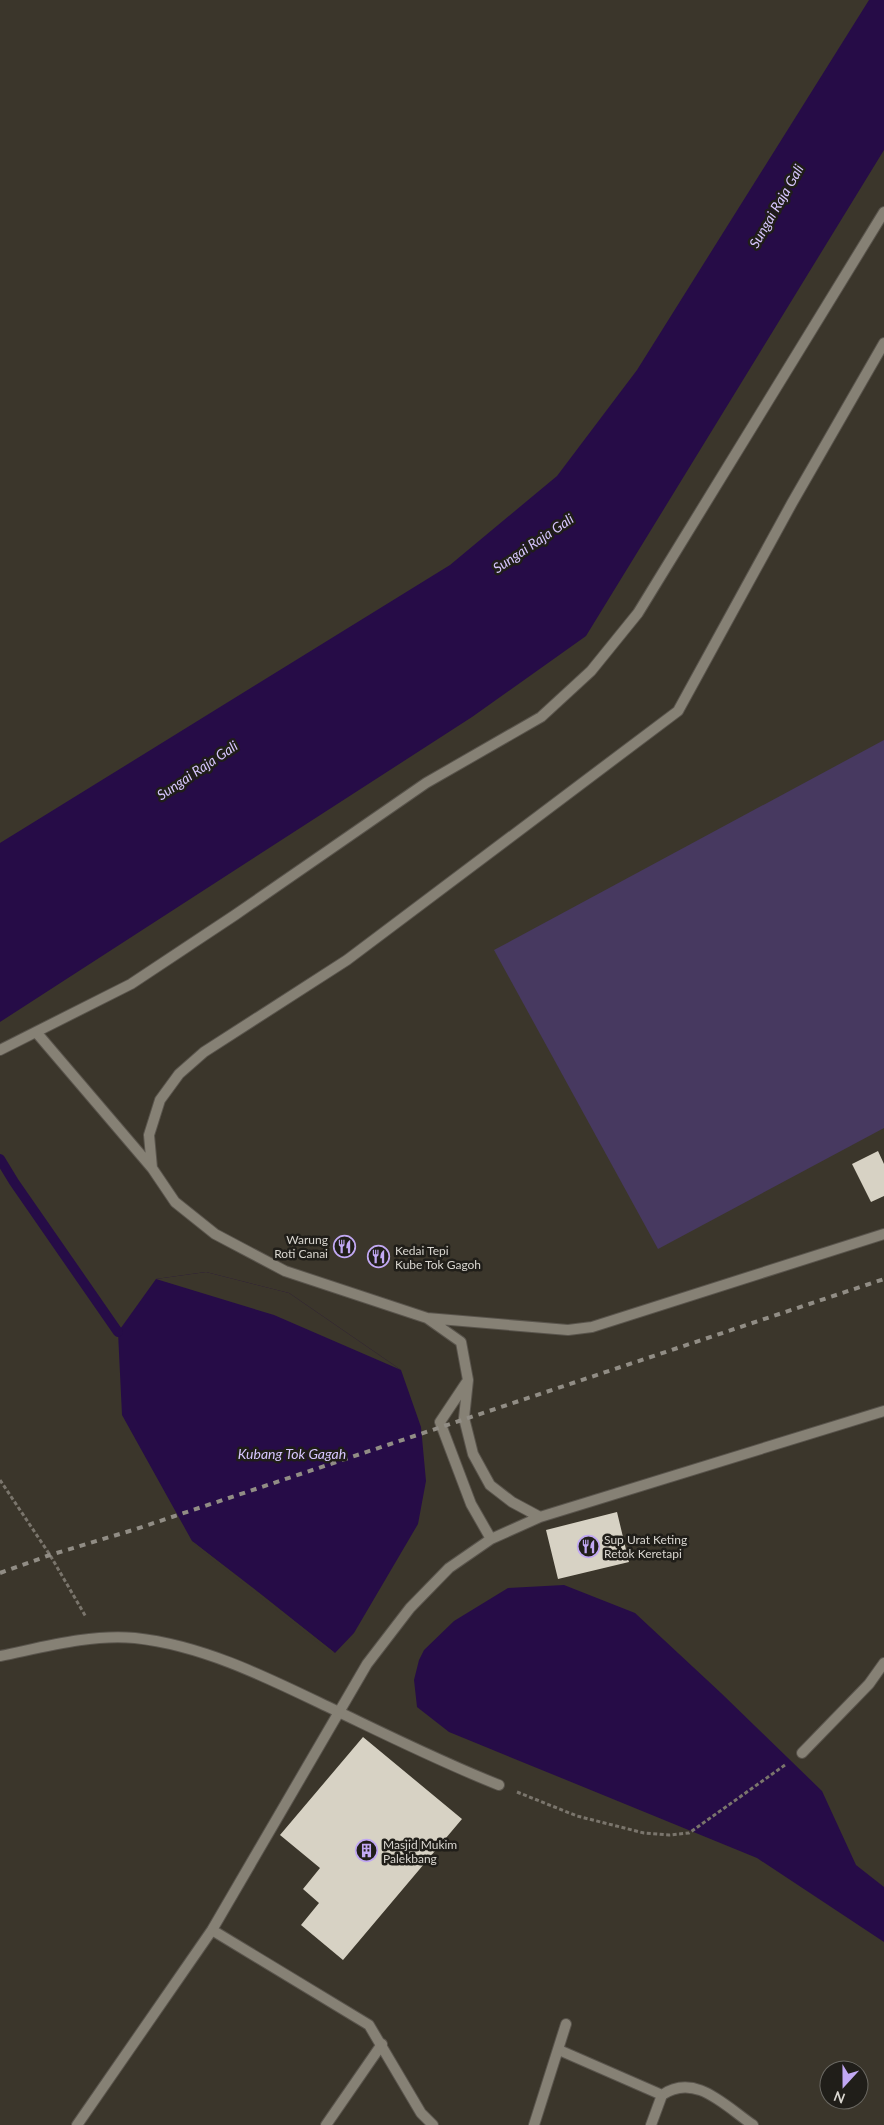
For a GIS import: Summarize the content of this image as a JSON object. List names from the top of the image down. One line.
{"water":["Sungai Raja Gali","Kubang Tok Gagah"],"places":{"restaurant":["Warung Roti Canai","Kedai Tepi Kube Tok Gagoh","Sup Urat Keting Retok Keretapi"],"building":["Masjid Mukim Palekbang"]},"north":"bottom"}
